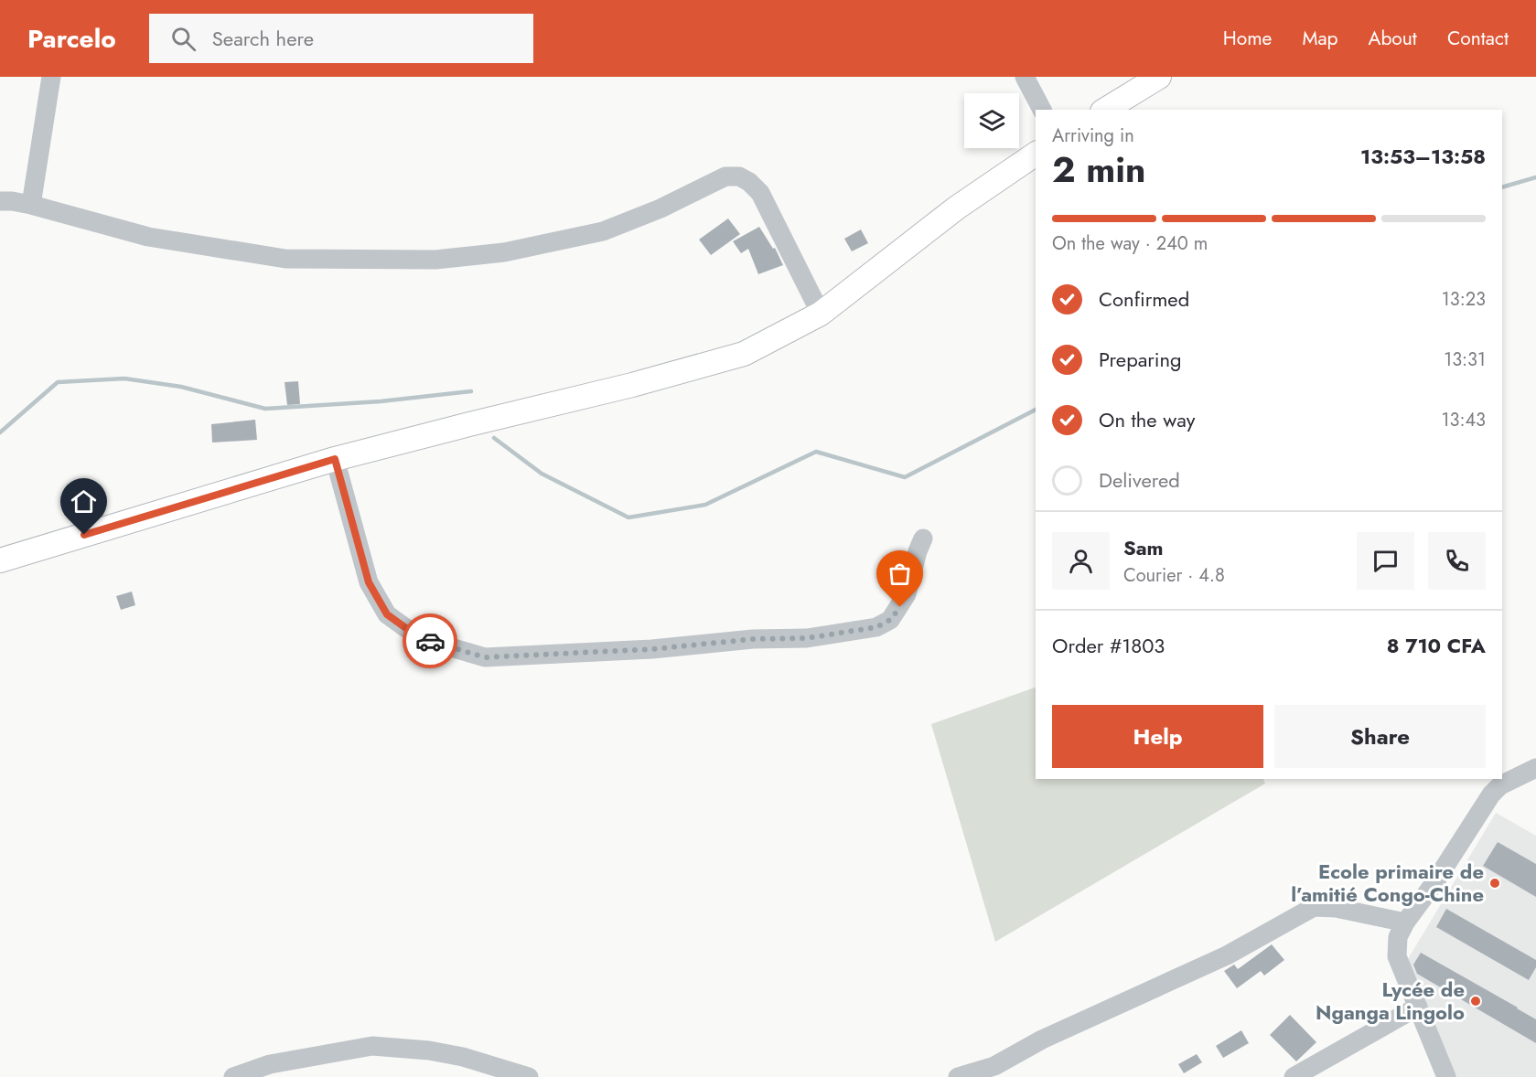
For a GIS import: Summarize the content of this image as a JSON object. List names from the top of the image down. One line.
{"places":["Ecole primaire de l’amitié Congo-Chine","Lycée de Nganga Lingolo"],"page":{"header":"Parcelo","search":"Search here","nav":["Home","Map","About","Contact"],"heading":["2 min","Arriving in","13:53–13:58"],"panel":["Sam","Courier · 4.8","Order #1803","8 710 CFA"],"bar":"On the way · 240 m","list":[["Confirmed","13:23"],["Preparing","13:31"],["On the way","13:43"],"Delivered"],"buttons":["Help","Share"]}}
